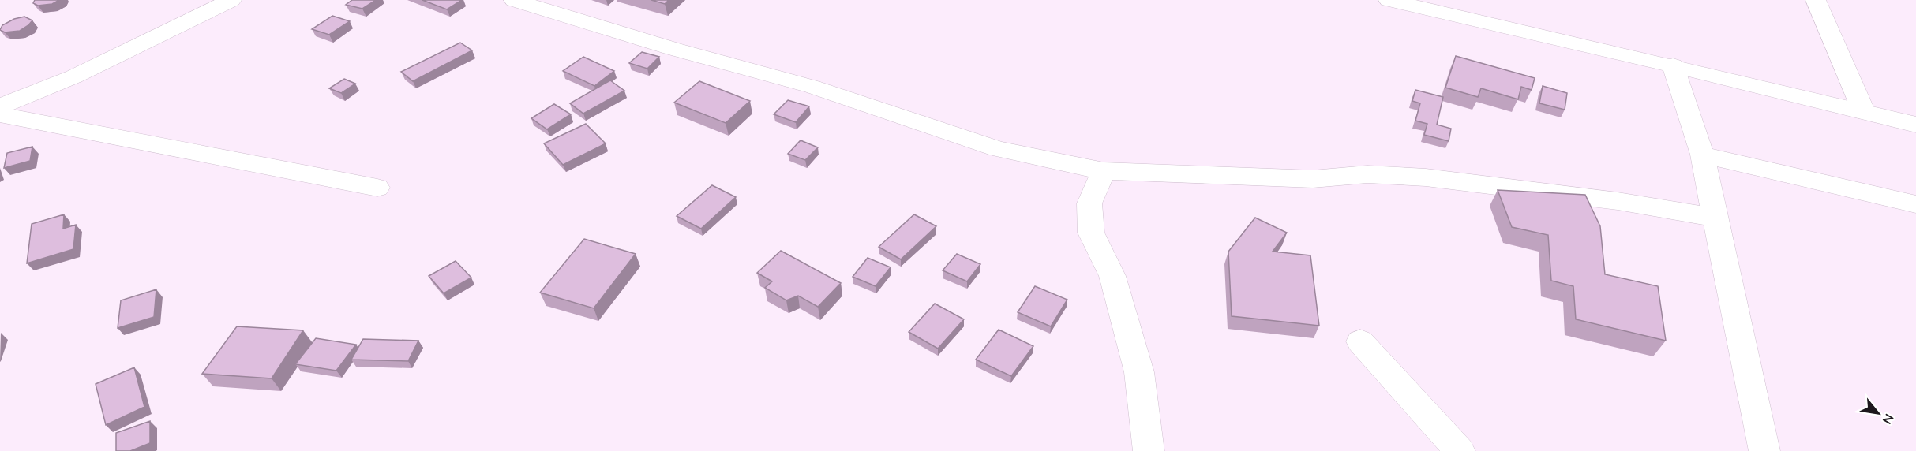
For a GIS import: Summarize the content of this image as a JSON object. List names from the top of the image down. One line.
{"north":"bottom right"}
